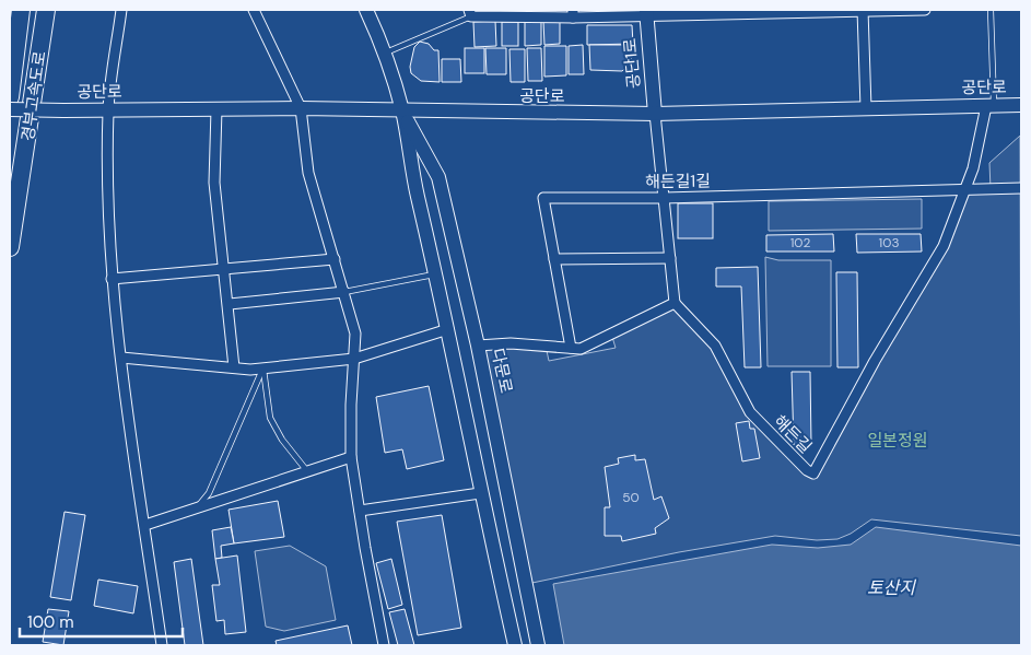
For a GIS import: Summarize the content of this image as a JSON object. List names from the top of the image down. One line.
{"streets":{"highway":["경부고속도로"],"main road":["공단1로","공단로","다문로"],"street":["해든길1길","해든길"]},"crossings":[["공단1로","공단로"],["공단로","다문로"],["공단로","해든길"],["해든길1길","해든길"]],"water":["토산지"],"parks":["일본정원"],"house_numbers":["102","103","50"],"scale_bar":"100 m"}
